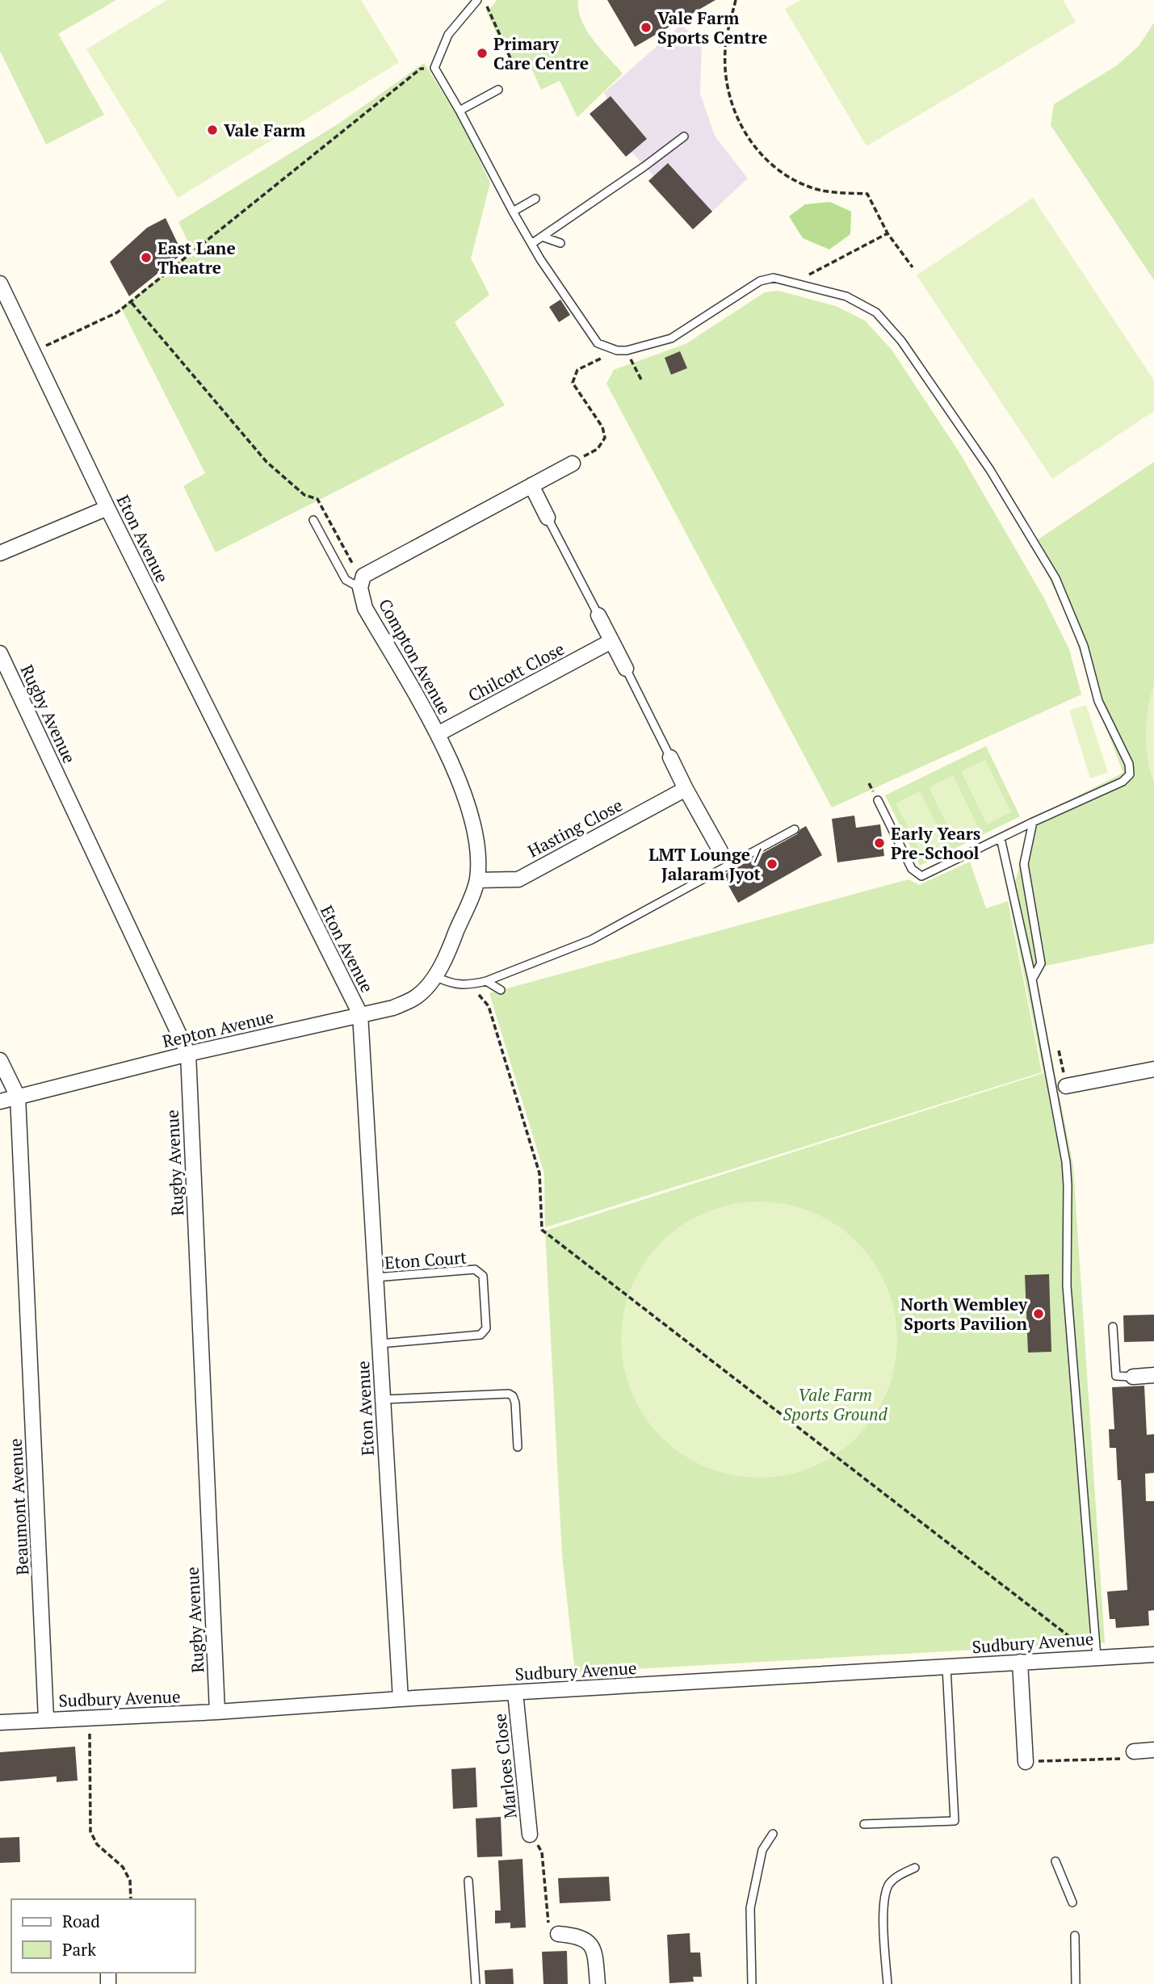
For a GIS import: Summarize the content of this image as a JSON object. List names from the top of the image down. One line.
{"streets":{"street":["Eton Avenue","Compton Avenue","Chilcott Close","Rugby Avenue","Hasting Close","Repton Avenue","Beaumont Avenue","Sudbury Avenue","Marloes Close"],"lane":["Eton Court"]},"crossings":[["Eton Avenue","Repton Avenue"],["Eton Avenue","Eton Court"],["Eton Avenue","Sudbury Avenue"],["Compton Avenue","Chilcott Close"],["Compton Avenue","Hasting Close"],["Compton Avenue","Repton Avenue"],["Rugby Avenue","Repton Avenue"],["Rugby Avenue","Sudbury Avenue"],["Repton Avenue","Beaumont Avenue"],["Beaumont Avenue","Sudbury Avenue"],["Sudbury Avenue","Marloes Close"]],"parks":["Vale Farm Sports Ground"],"places":["Vale Farm Sports Centre","Primary Care Centre","Vale Farm","East Lane Theatre","Early Years Pre-School","LMT Lounge / Jalaram Jyot","North Wembley Sports Pavilion"],"legend":["Road","Park"]}
